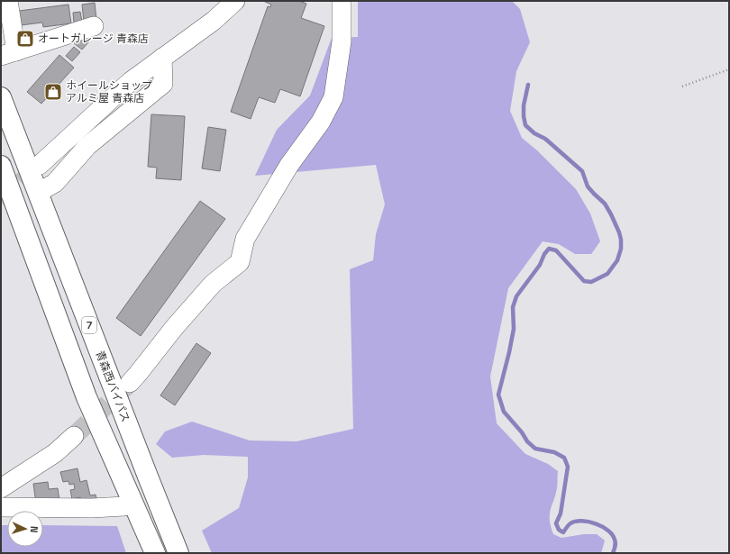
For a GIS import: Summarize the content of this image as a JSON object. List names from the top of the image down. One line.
{"streets":{"highway":["7","青森西バイパス"]},"places":{"shop":["オートガレージ 青森店","ホイールショップ アルミ屋 青森店"]},"north":"right"}
